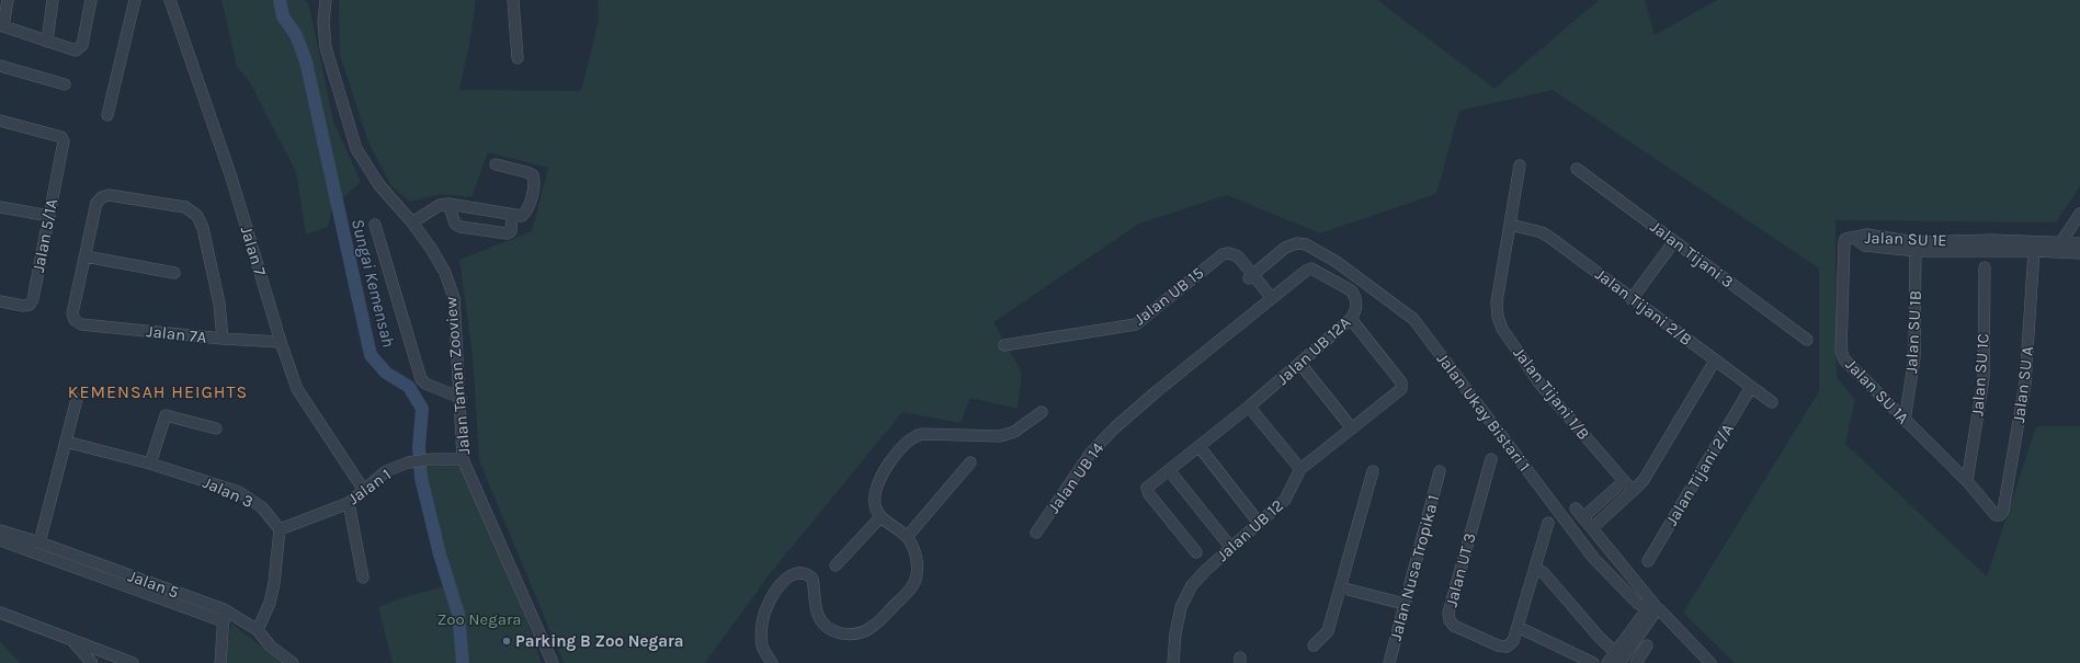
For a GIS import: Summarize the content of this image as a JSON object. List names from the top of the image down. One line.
{"streets":{"street":["Jalan 5/1A","Jalan SU 1E","Jalan 7","Jalan Tijani 3","Jalan UB 15","Jalan Tijani 2/B","Jalan SU 1B","Jalan 7A","Jalan UB 12A","Jalan SU 1C","Jalan Taman Zooview","Jalan SU A","Jalan SU 1A","Jalan Tijani 1/B","Jalan Ukay Bistari 1","Jalan Tijani 2/A","Jalan UB 14","Jalan 1","Jalan 3","Jalan UB 12","Jalan Nusa Tropika 1","Jalan UT 3","Jalan 5"]},"crossings":[["Jalan SU 1E","Jalan SU 1B"],["Jalan SU 1E","Jalan SU A"],["Jalan SU 1E","Jalan SU 1A"],["Jalan 7","Jalan 7A"],["Jalan 7","Jalan 1"],["Jalan UB 15","Jalan UB 12A"],["Jalan UB 15","Jalan Ukay Bistari 1"],["Jalan Tijani 2/B","Jalan Tijani 1/B"],["Jalan Tijani 2/B","Jalan Tijani 2/A"],["Jalan SU 1B","Jalan SU 1A"],["Jalan UB 12A","Jalan UB 14"],["Jalan UB 12A","Jalan UB 12"],["Jalan SU 1C","Jalan SU 1A"],["Jalan Taman Zooview","Jalan 1"],["Jalan SU A","Jalan SU 1A"],["Jalan 1","Jalan 3"]],"districts":["KEMENSAH HEIGHTS"],"water":["Sungai Kemensah"],"parks":["Zoo Negara"],"places":["Parking B Zoo Negara"]}
